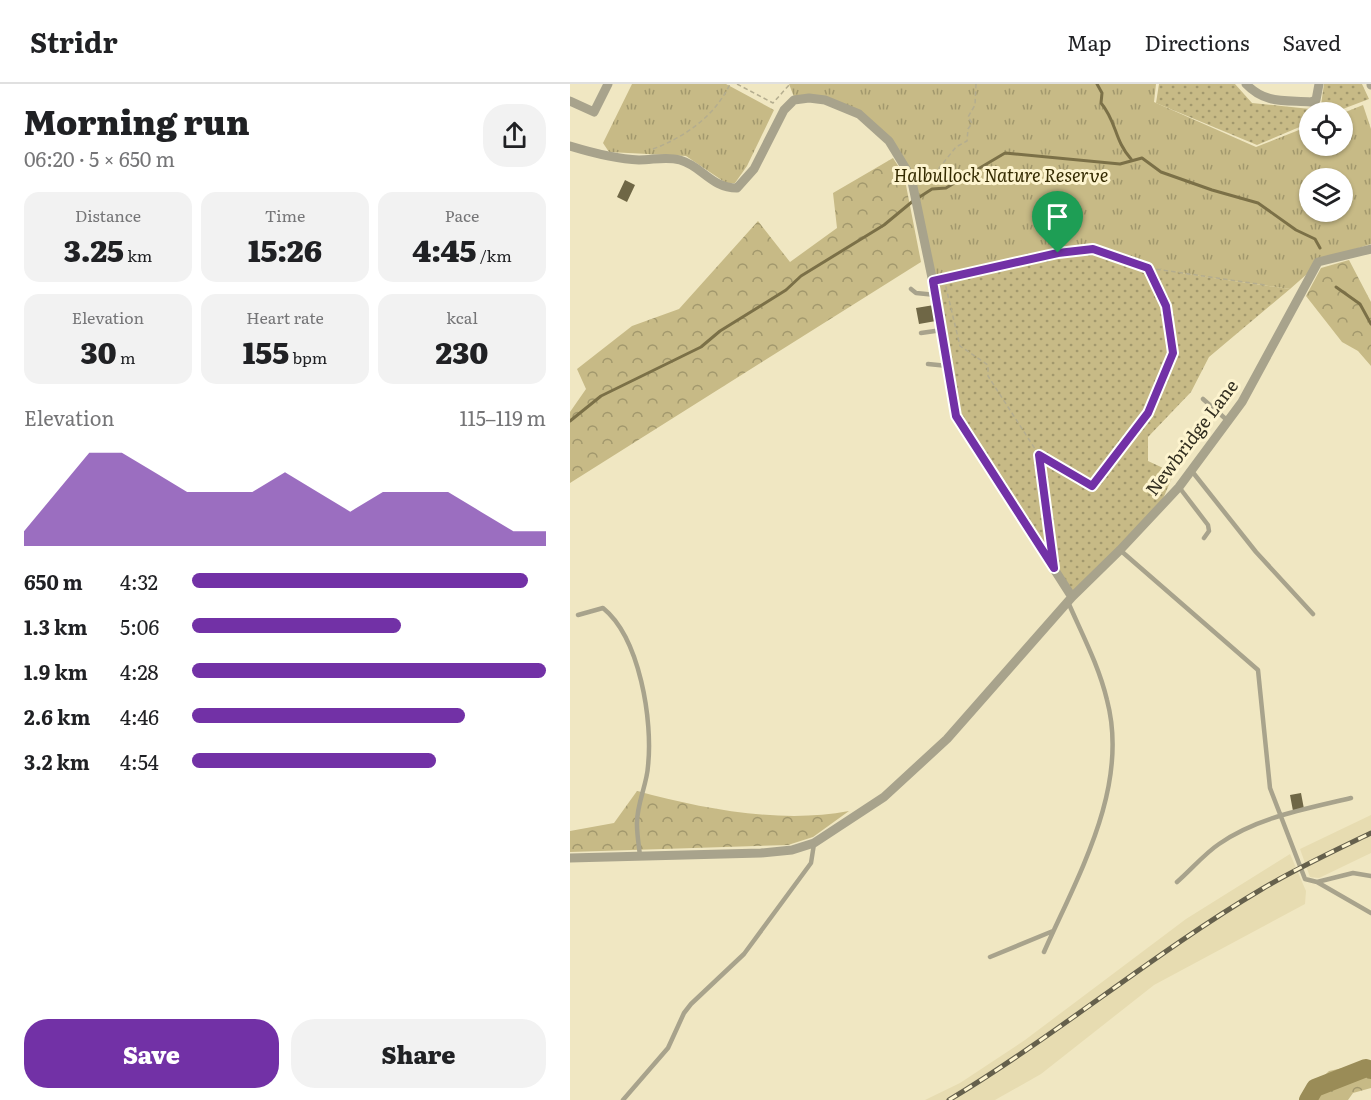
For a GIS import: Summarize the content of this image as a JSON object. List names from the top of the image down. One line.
{"streets":{"street":["Newbridge Lane"]},"parks":["Halbullock Nature Reserve"],"page":{"header":"Stridr","nav":["Map","Directions","Saved"],"heading":["Morning run","06:20 · 5 × 650 m"],"stats":[["Distance","3.25 km"],["Time","15:26"],["Pace","4:45 /km"],["Elevation","30 m"],["Heart rate","155 bpm"],["kcal","230"]],"chart":["Elevation","115–119 m"],"list":[{"name":"650 m","note":"4:32"},{"name":"1.3 km","note":"5:06"},{"name":"1.9 km","note":"4:28"},{"name":"2.6 km","note":"4:46"},{"name":"3.2 km","note":"4:54"}],"buttons":["Save","Share"]}}
